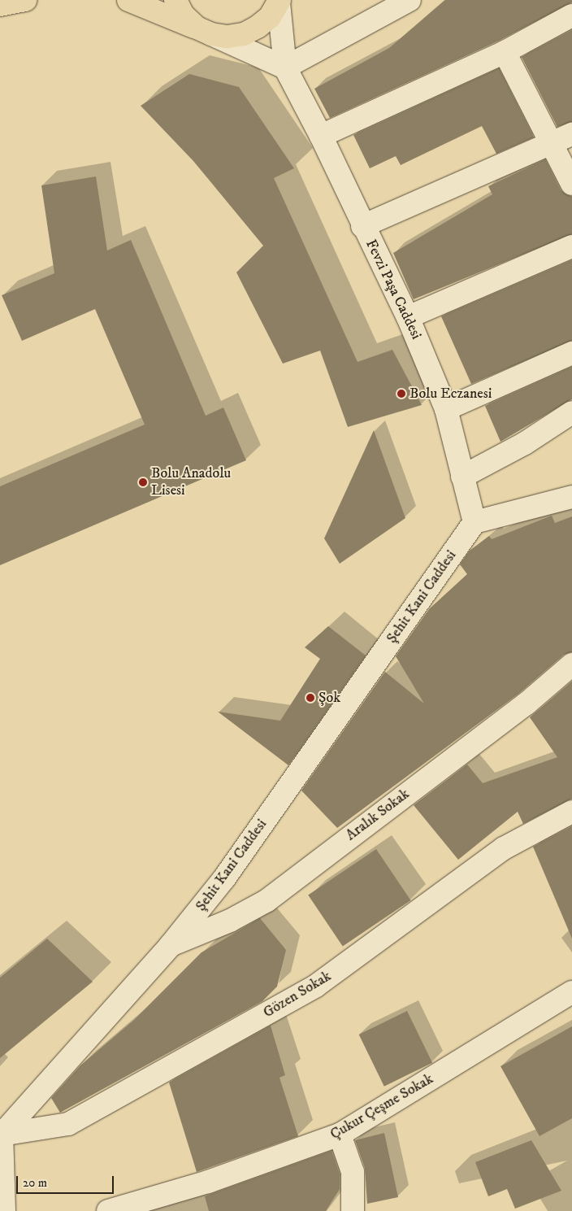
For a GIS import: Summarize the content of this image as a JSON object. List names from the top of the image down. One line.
{"streets":{"street":["Fevzi Paşa Caddesi","Şehit Kani Caddesi","Aralık Sokak","Gözen Sokak","Çukur Çeşme Sokak"]},"crossings":[["Fevzi Paşa Caddesi","Şehit Kani Caddesi"],["Şehit Kani Caddesi","Aralık Sokak"],["Şehit Kani Caddesi","Gözen Sokak"]],"places":["Bolu Eczanesi","Bolu Anadolu Lisesi","Şok"],"scale_bar":"20 m"}
